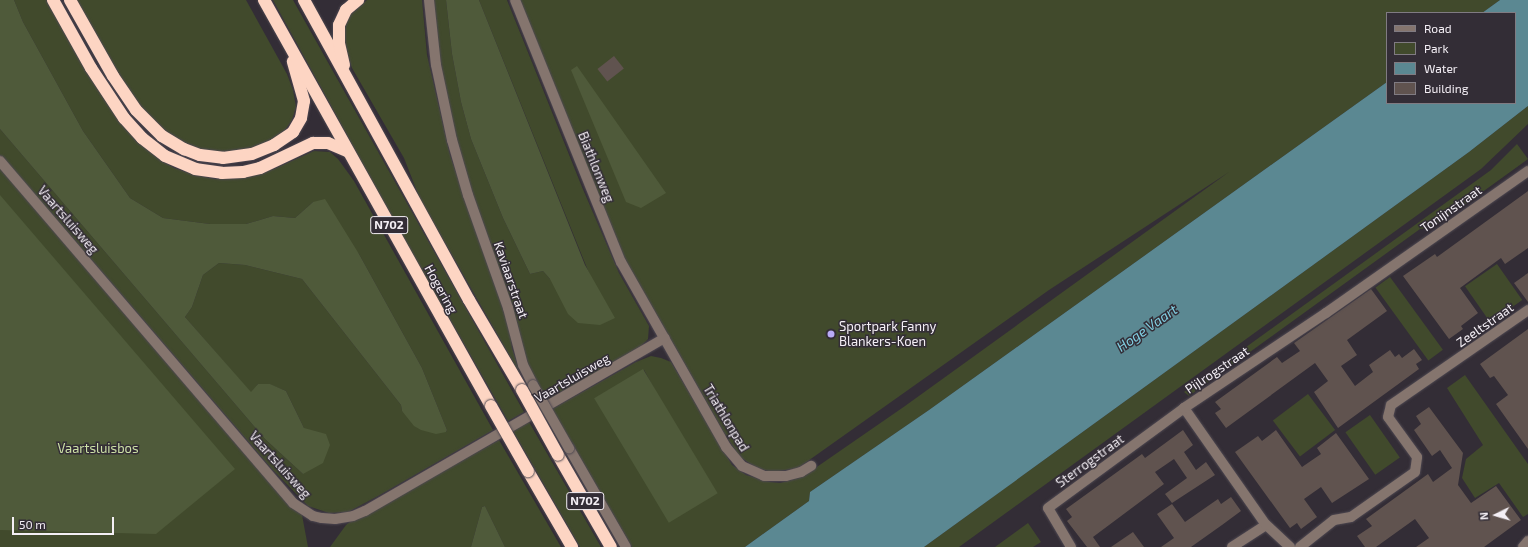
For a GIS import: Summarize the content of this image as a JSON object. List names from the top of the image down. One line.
{"streets":{"highway":["N702","Hogering"],"street":["Biathlonweg","Tonijnstraat","Vaartsluisweg","Kaviaarstraat","Zeeltstraat","Pijlrogstraat","Triathlonpad","Sterrogstraat"]},"crossings":[["Biathlonweg","Vaartsluisweg"],["Biathlonweg","Triathlonpad"],["Tonijnstraat","Pijlrogstraat"],["Vaartsluisweg","Triathlonpad"],["N702","Hogering"],["Kaviaarstraat","Hogering"],["Pijlrogstraat","Sterrogstraat"]],"water":["Hoge Vaart"],"parks":["Vaartsluisbos"],"places":["Sportpark Fanny Blankers-Koen"],"legend":["Road","Park","Water","Building"],"scale_bar":"50 m","north":"left"}
